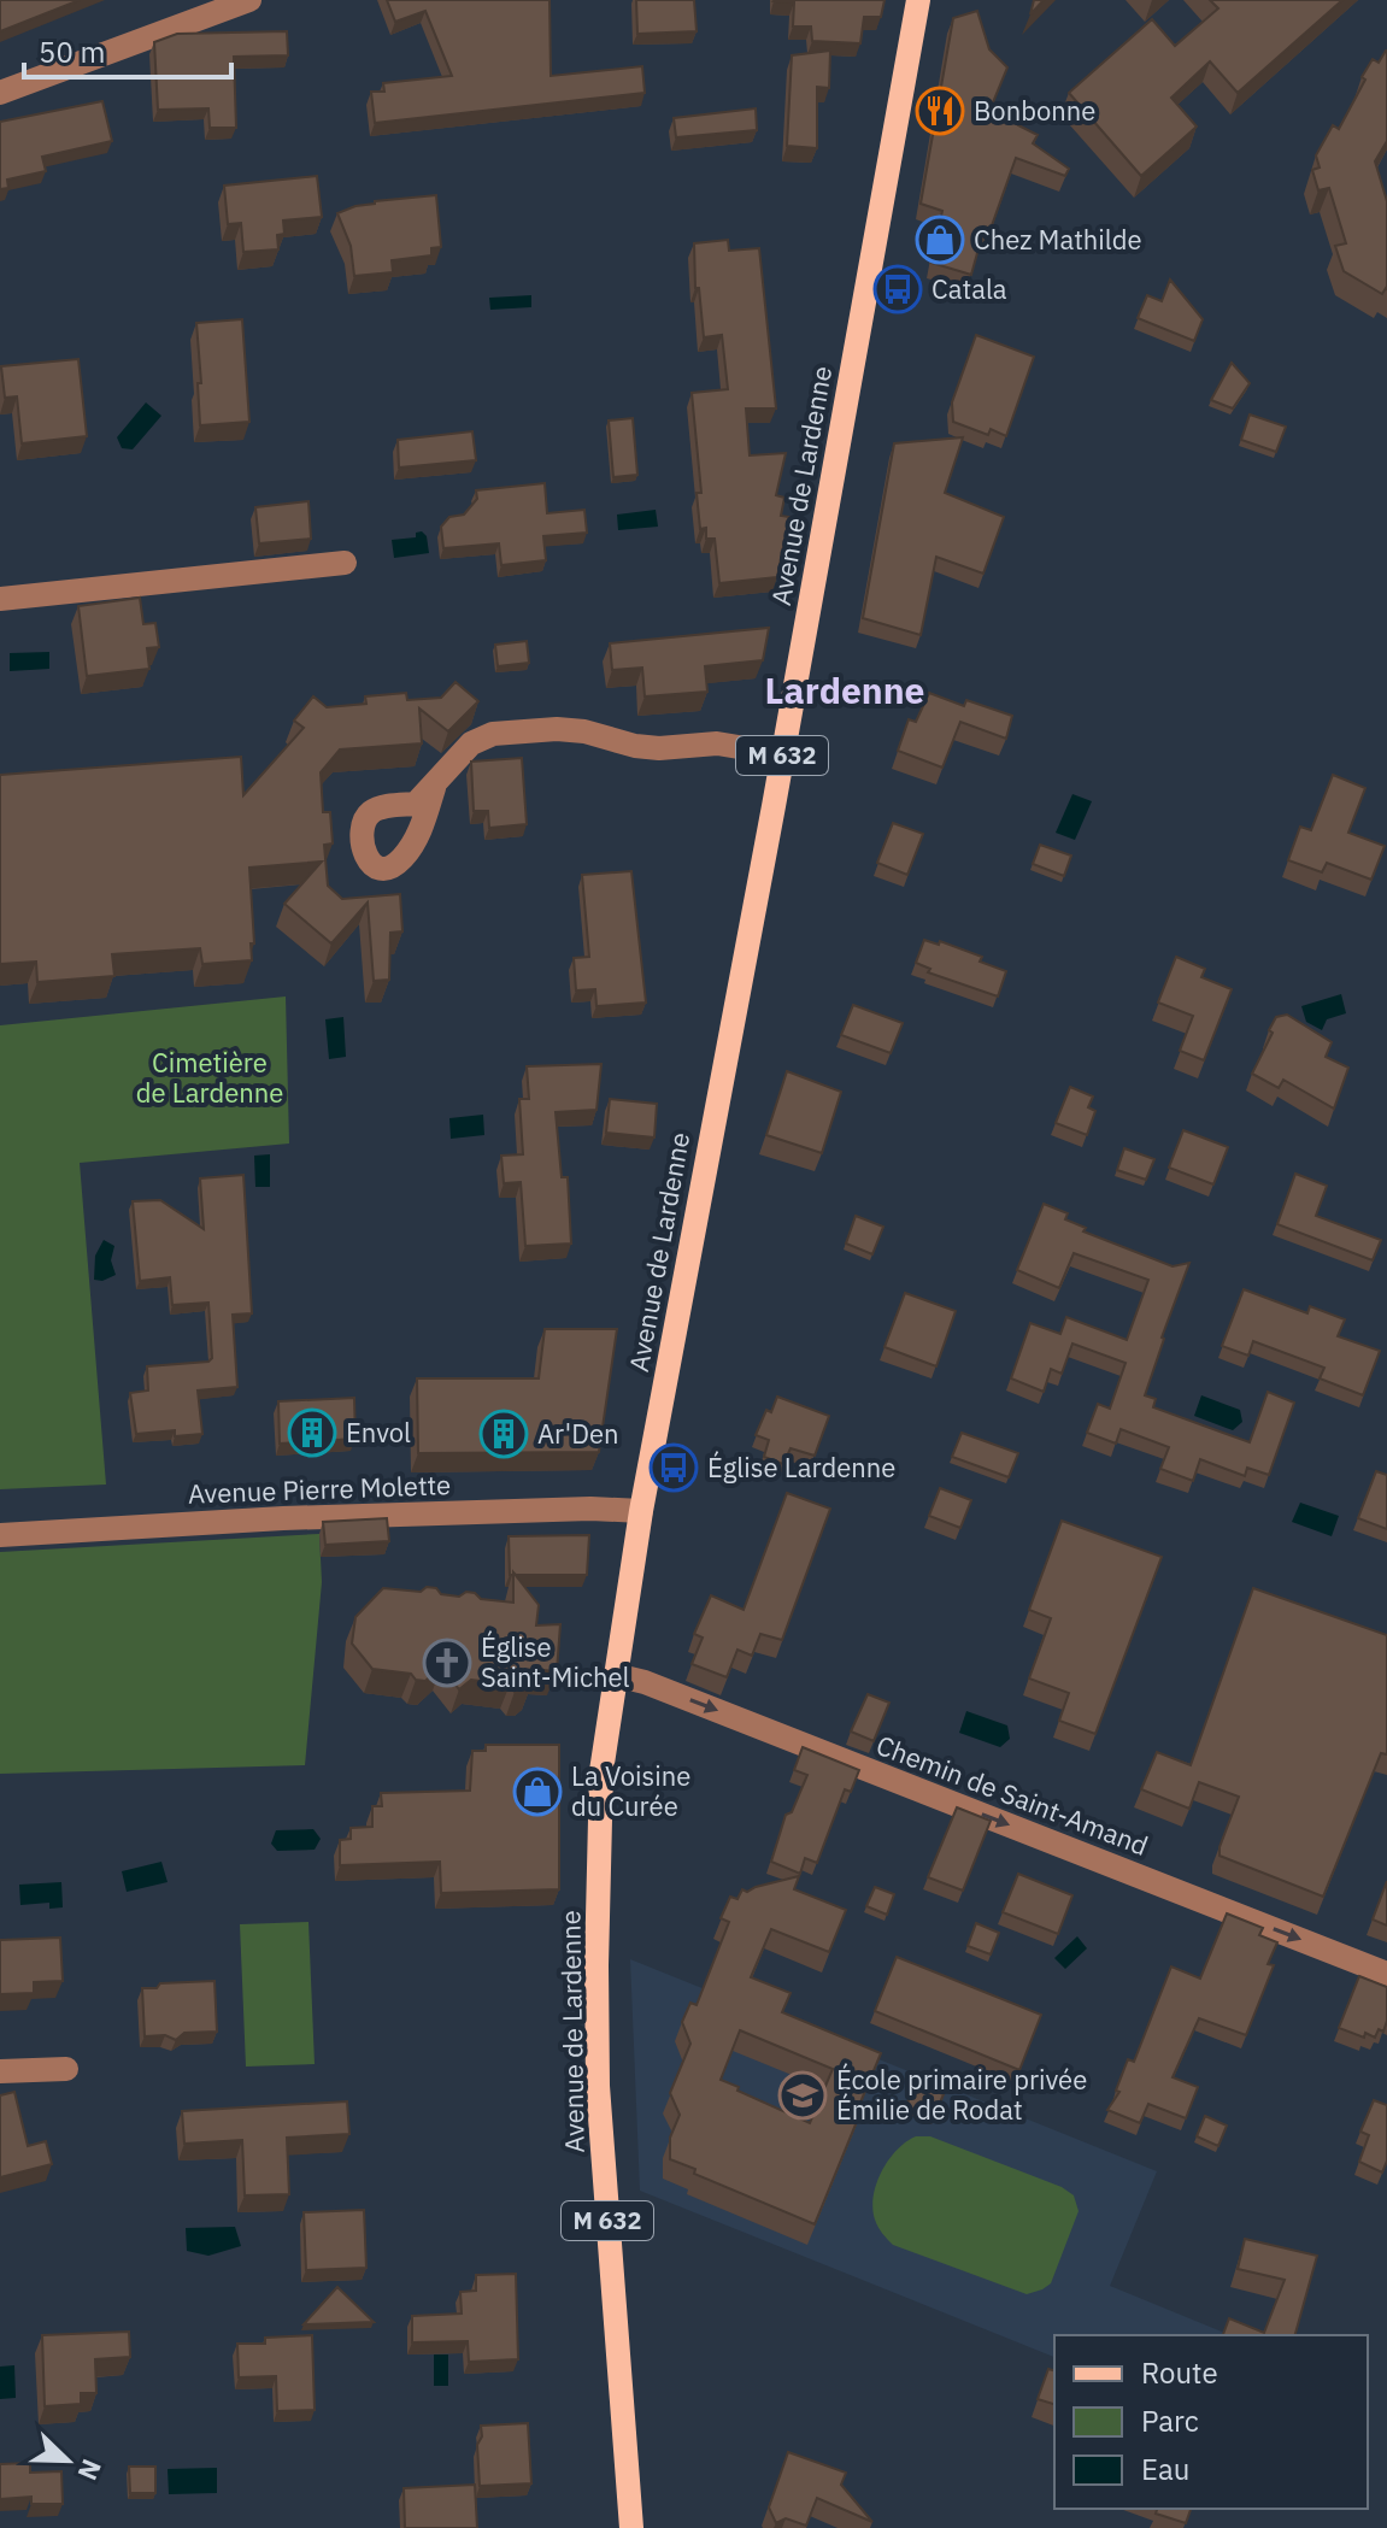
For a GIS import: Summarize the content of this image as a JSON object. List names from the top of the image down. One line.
{"streets":{"main road":["Avenue de Lardenne","M 632"],"street":["Avenue Pierre Molette","Chemin de Saint-Amand"]},"crossings":[["Avenue de Lardenne","Avenue Pierre Molette"],["Avenue de Lardenne","Chemin de Saint-Amand"]],"one_way":["Chemin de Saint-Amand"],"districts":["Lardenne"],"parks":["Cimetière de Lardenne"],"places":{"restaurant":["Bonbonne"],"shop":["Chez Mathilde","La Voisine du Curée"],"bus stop":["Catala","Église Lardenne"],"building":["Envol","Ar'Den"],"church":["Église Saint-Michel"],"school or university":["École primaire privée Émilie de Rodat"]},"legend":["Route","Parc","Eau"],"scale_bar":"50 m","north":"bottom right"}
